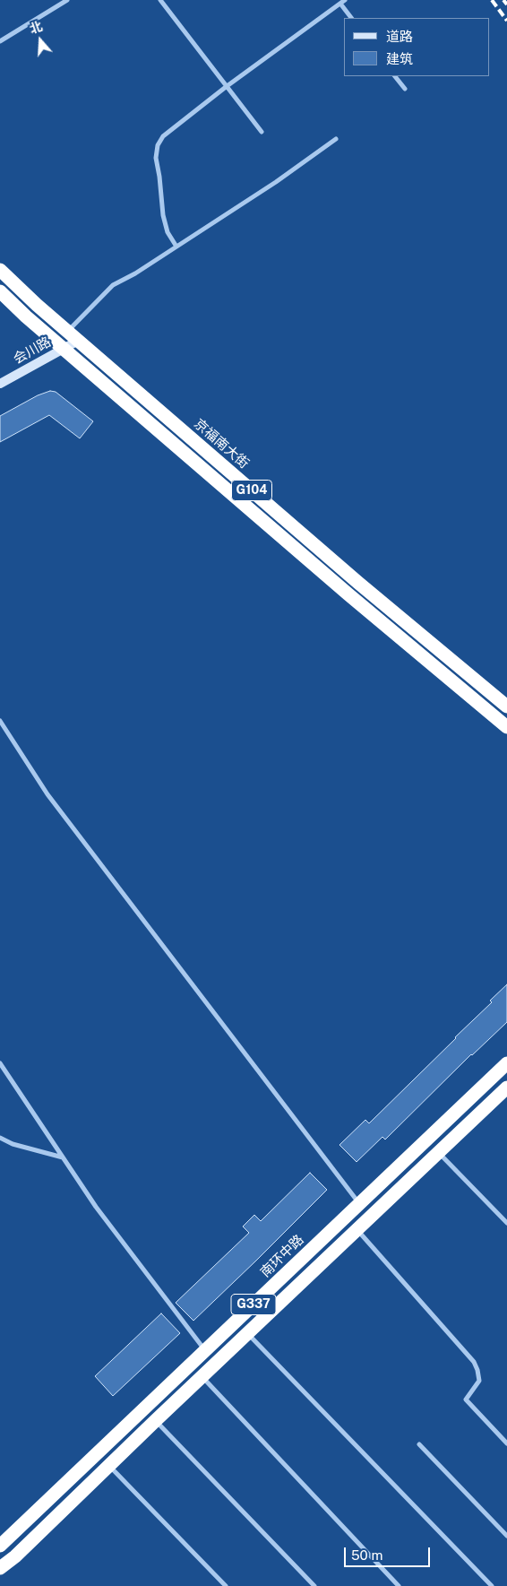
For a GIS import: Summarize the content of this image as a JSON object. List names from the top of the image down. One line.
{"streets":{"highway":["京福南大街","G104","南环中路","G337"],"street":["会川路"]},"crossings":[["会川路","京福南大街"],["会川路","G104"]],"legend":["道路","建筑"],"scale_bar":"50 m","north":"top"}
